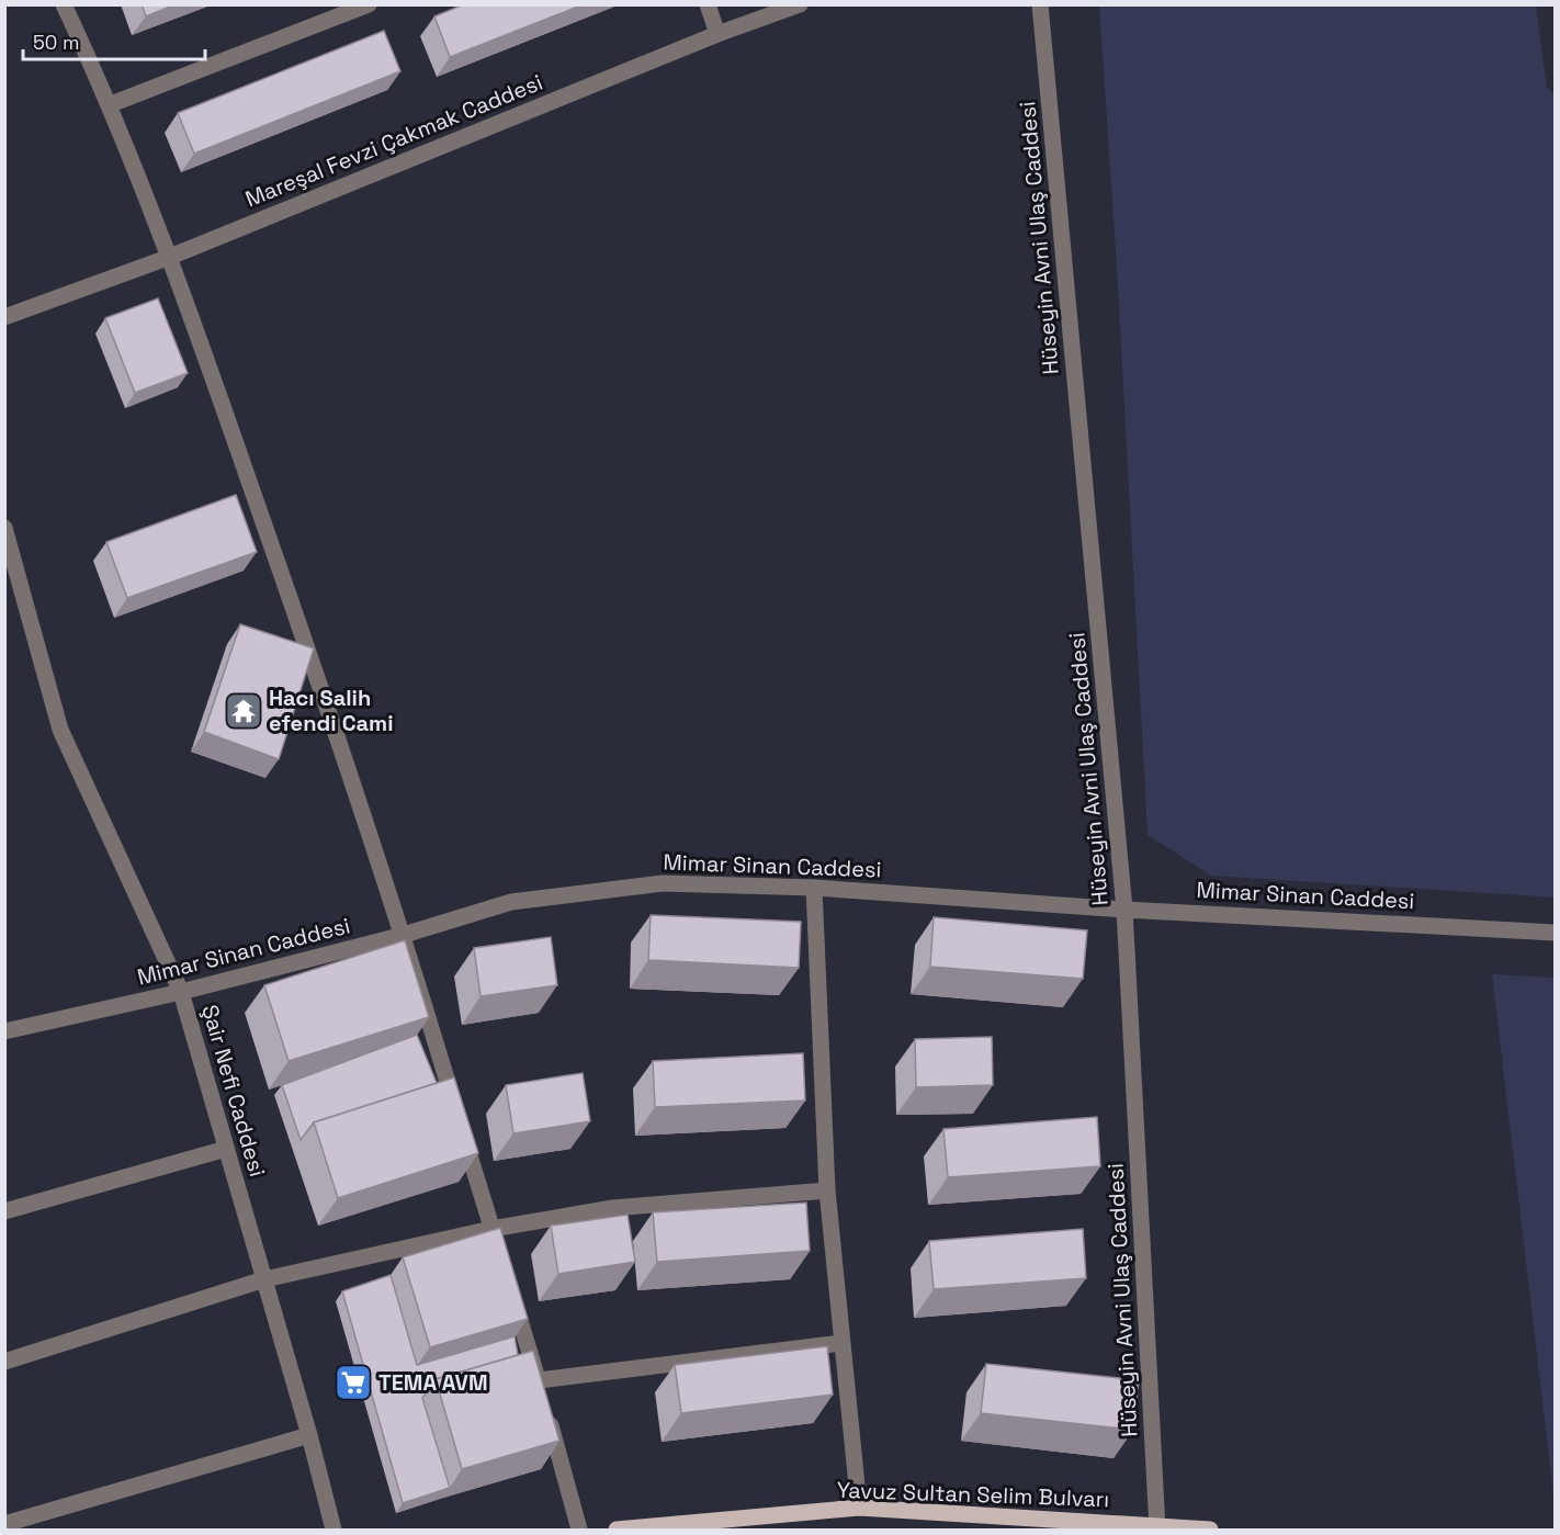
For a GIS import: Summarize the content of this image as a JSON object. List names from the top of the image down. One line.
{"streets":{"main road":["Yavuz Sultan Selim Bulvarı"],"street":["Mareşal Fevzi Çakmak Caddesi","Hüseyin Avni Ulaş Caddesi","Mimar Sinan Caddesi","Şair Nefi Caddesi"]},"crossings":[["Hüseyin Avni Ulaş Caddesi","Mimar Sinan Caddesi"],["Hüseyin Avni Ulaş Caddesi","Yavuz Sultan Selim Bulvarı"],["Mimar Sinan Caddesi","Şair Nefi Caddesi"]],"places":{"temple":["Hacı Salih efendi Cami"],"supermarket":["TEMA AVM"]},"scale_bar":"50 m"}
